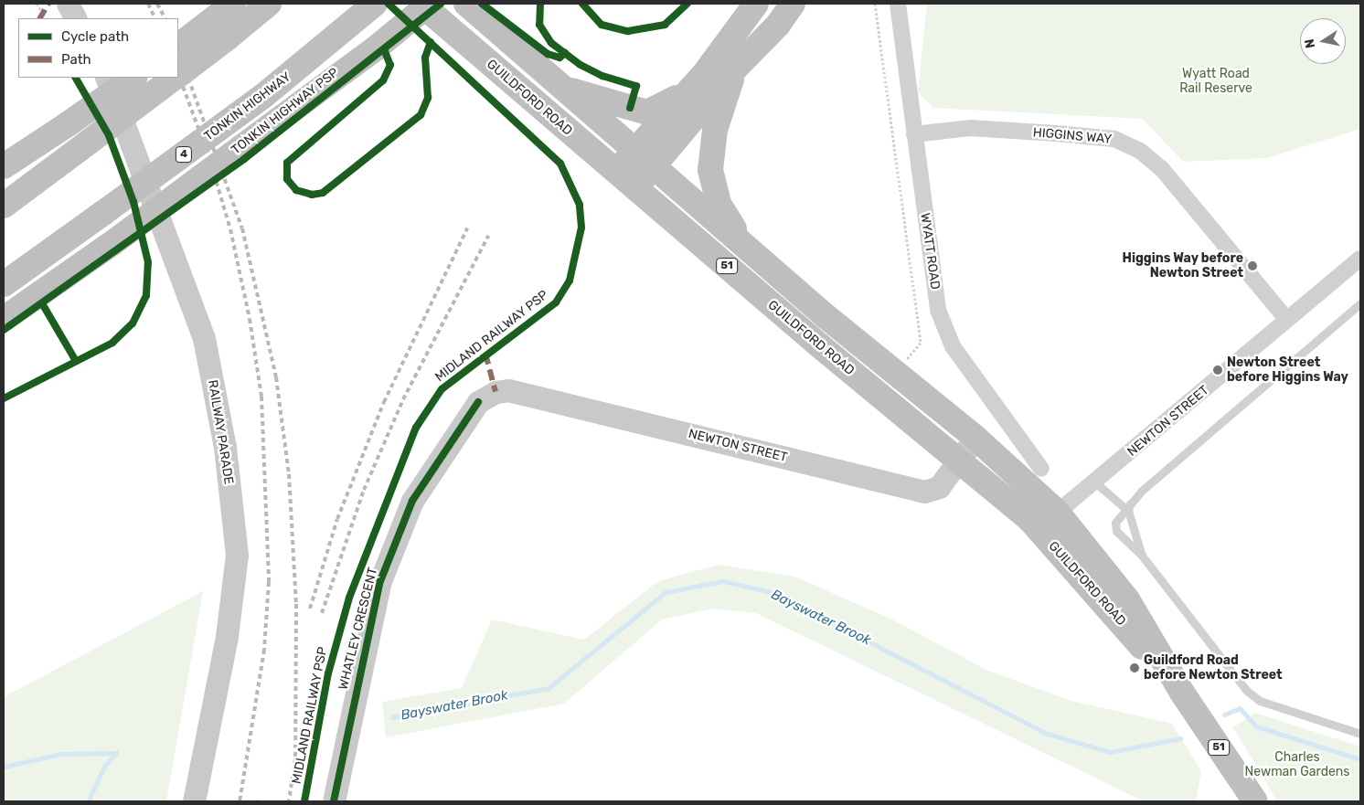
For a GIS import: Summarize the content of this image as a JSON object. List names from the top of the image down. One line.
{"streets":{"highway":["GUILDFORD ROAD","TONKIN HIGHWAY","4","51"],"street":["HIGGINS WAY","WYATT ROAD","NEWTON STREET","RAILWAY PARADE","WHATLEY CRESCENT"],"cycle path":["TONKIN HIGHWAY PSP","MIDLAND RAILWAY PSP"]},"crossings":[["GUILDFORD ROAD","NEWTON STREET"],["HIGGINS WAY","WYATT ROAD"],["HIGGINS WAY","NEWTON STREET"],["NEWTON STREET","WHATLEY CRESCENT"]],"water":["Bayswater Brook"],"parks":["Wyatt Road Rail Reserve","Charles Newman Gardens"],"places":["Higgins Way before Newton Street","Newton Street before Higgins Way","Guildford Road before Newton Street"],"legend":["Cycle path","Path"],"north":"left"}
